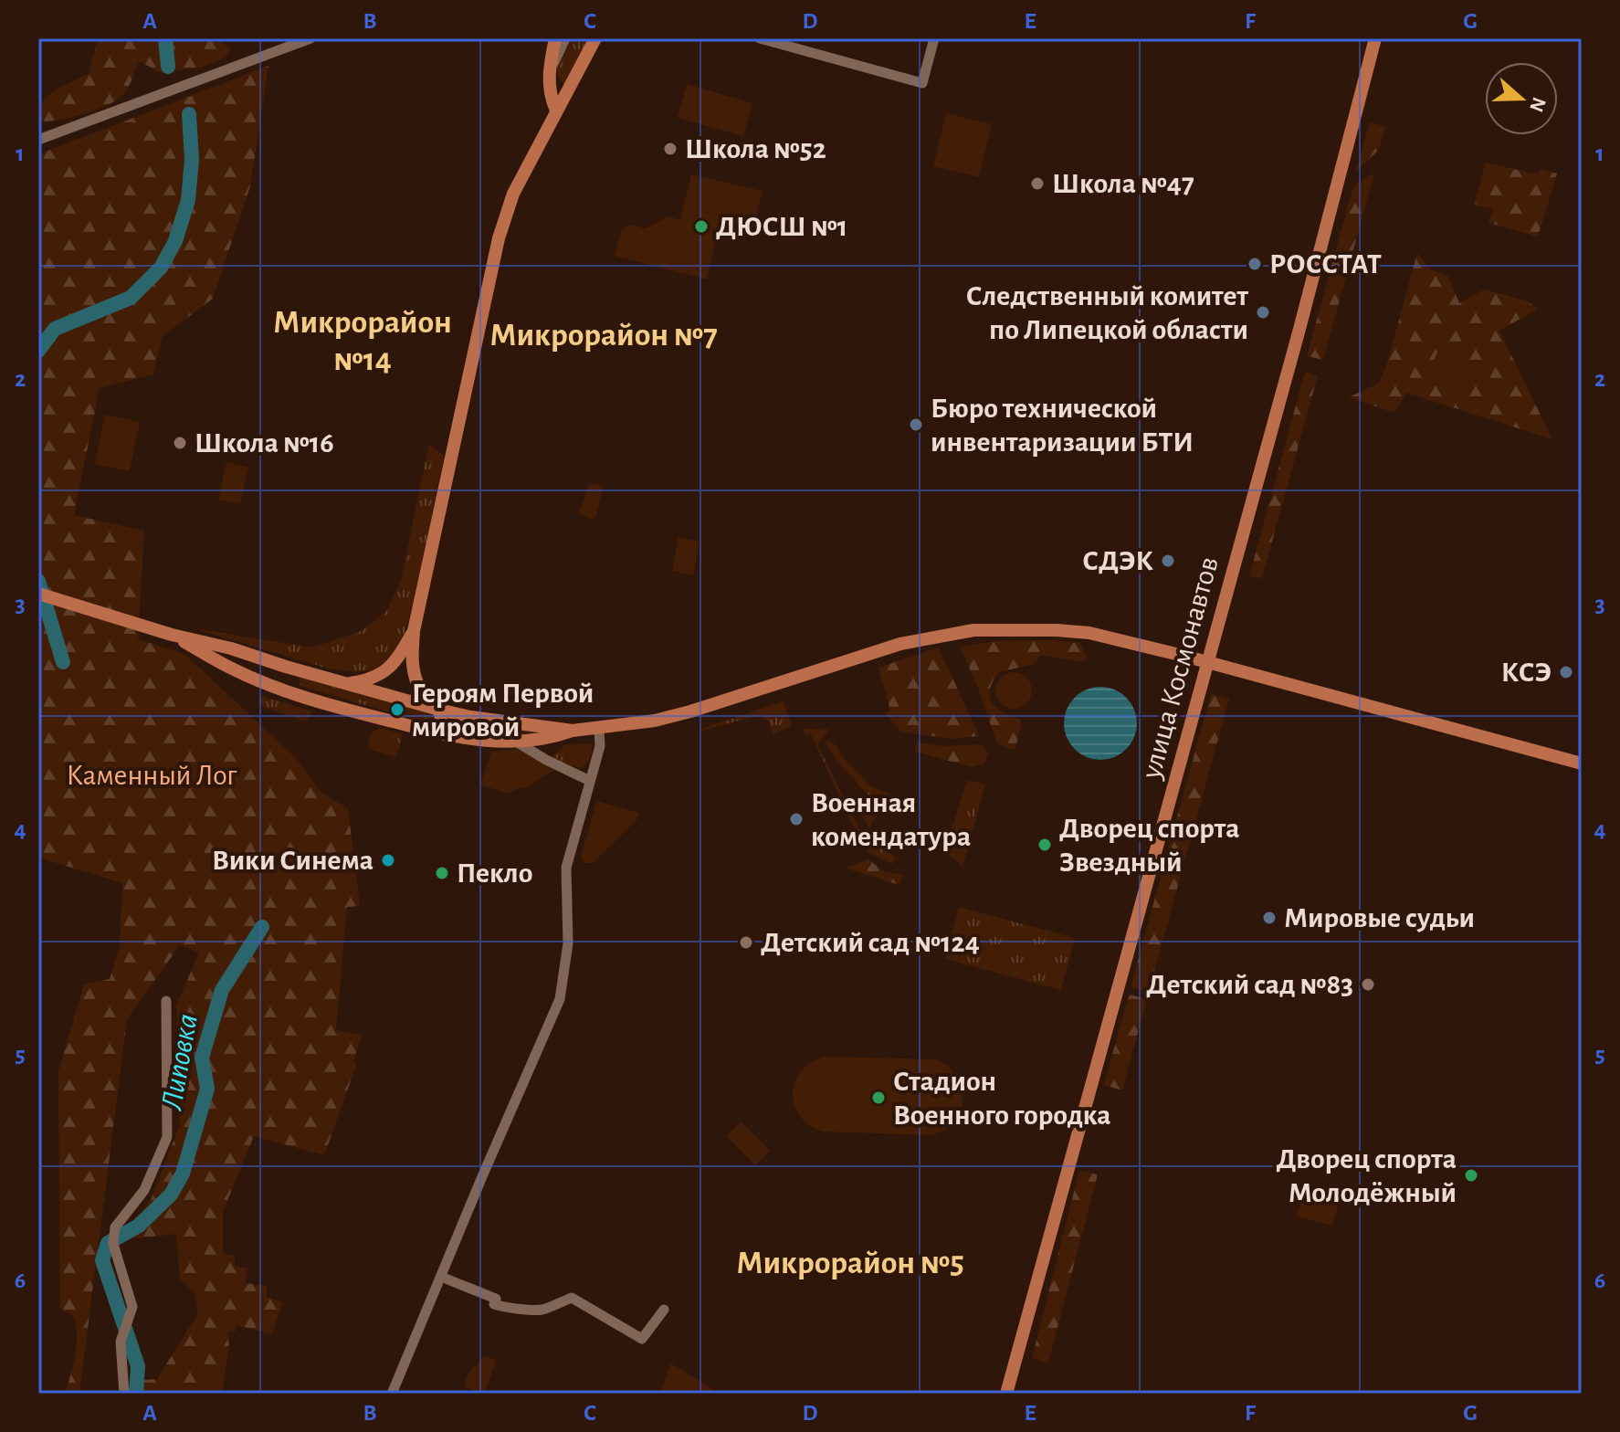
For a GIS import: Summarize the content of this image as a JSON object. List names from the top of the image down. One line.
{"streets":{"main road":["улица Космонавтов"]},"districts":["Микрорайон №14","Микрорайон №7","Микрорайон №5"],"water":["Липовка"],"parks":["Каменный Лог"],"places":["Школа №52","Школа №47","ДЮСШ №1","РОССТАТ","Следственный комитет по Липецкой области","Бюро технической инвентаризации БТИ","Школа №16","СДЭК","КСЭ","Героям Первой мировой","Военная комендатура","Дворец спорта Звездный","Вики Синема","Пекло","Мировые судьи","Детский сад №124","Детский сад №83","Стадион Военного городка","Дворец спорта Молодёжный"],"north":"right","grid":{"columns":["A","B","C","D","E","F","G"],"rows":["1","2","3","4","5","6"]}}
